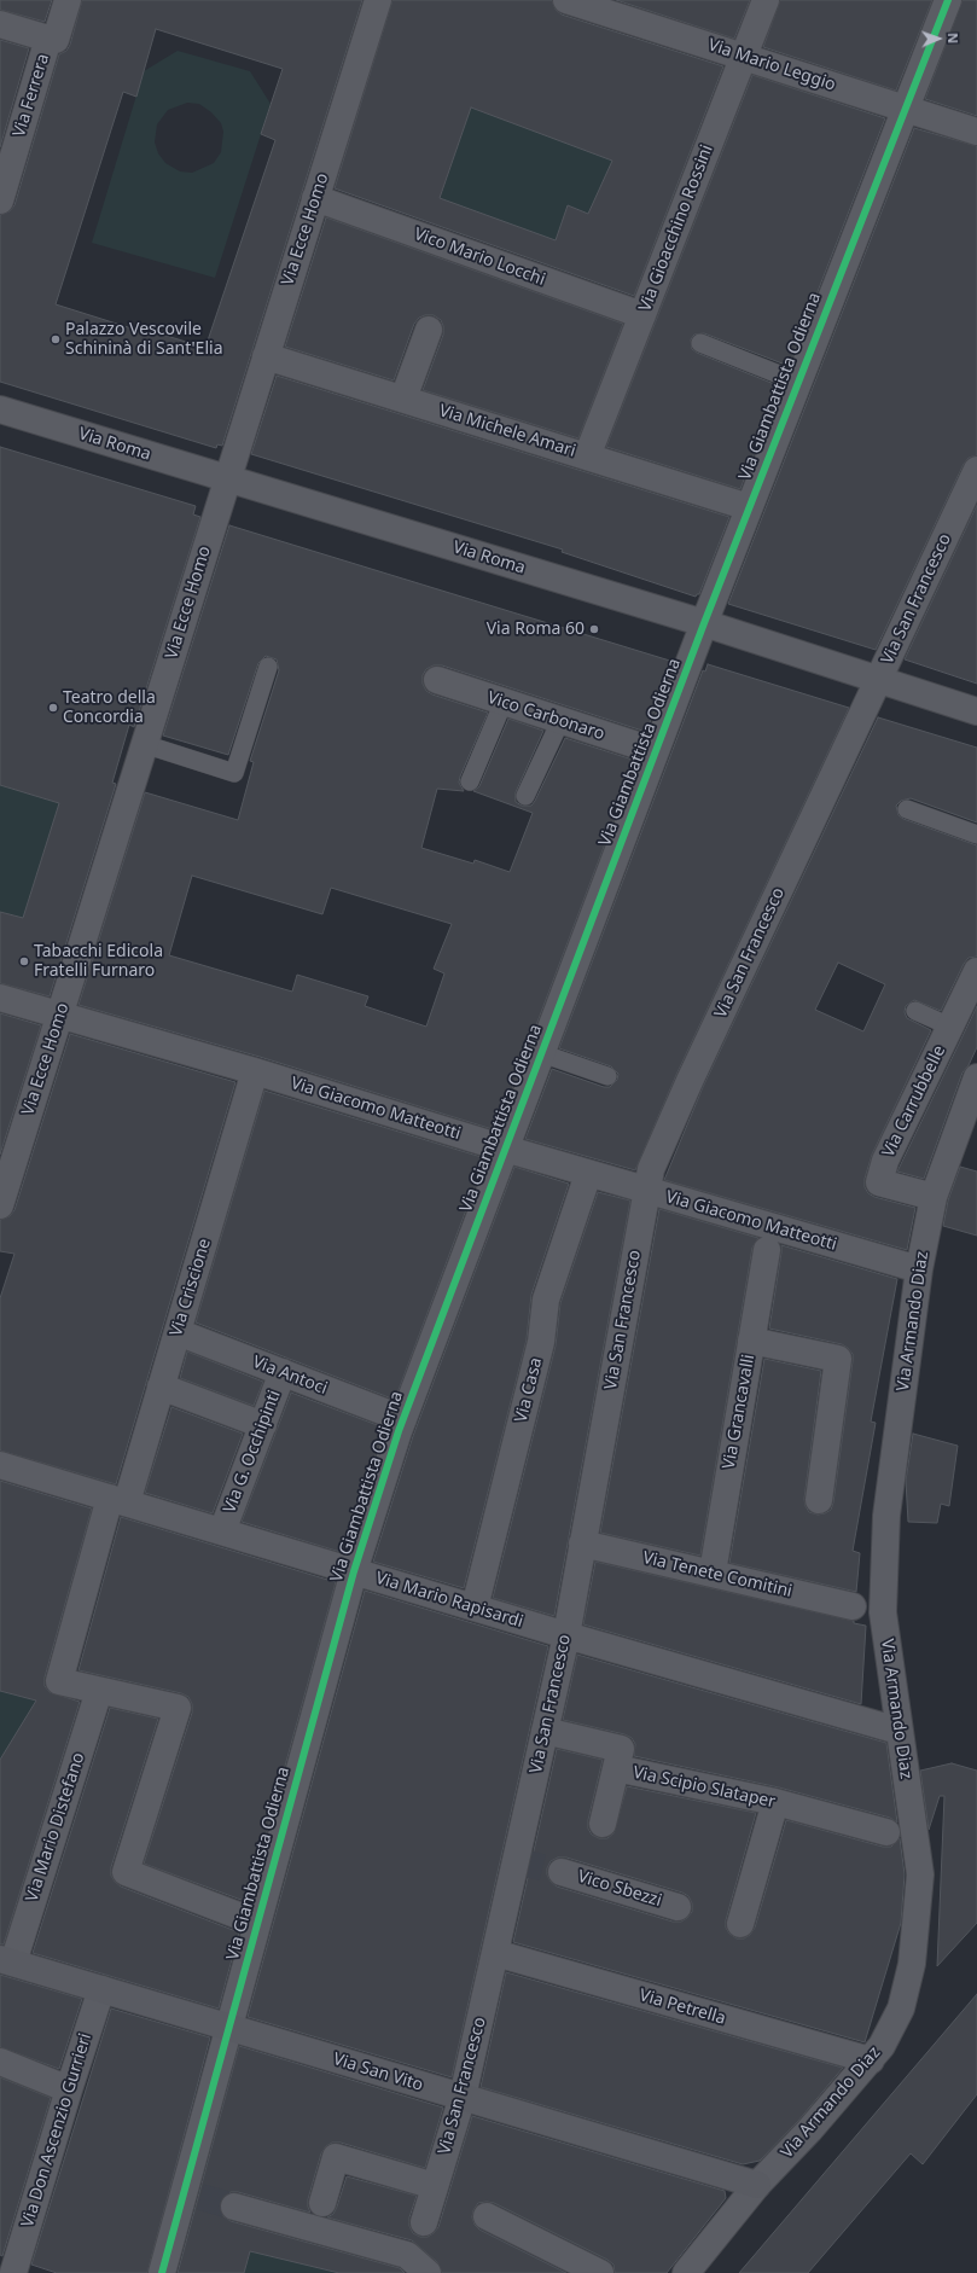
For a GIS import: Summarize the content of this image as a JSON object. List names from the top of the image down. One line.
{"streets":{"street":["Via Mario Leggio","Via Ferrera","Via Gioacchino Rossini","Via Ecce Homo","Vico Mario Locchi","Via Giambattista Odierna","Via Michele Amari","Via Roma","Via San Francesco","Vico Carbonaro","Via Carrubbelle","Via Giacomo Matteotti","Via Criscione","Via Armando Diaz","Via Antoci","Via Casa","Via Grancavalli","Via G. Occhipinti","Via Tenete Comitini","Via Mario Rapisardi","Via Scipio Slataper","Via Mario Distefano","Vico Sbezzi","Via Petrella","Via San Vito","Via Don Ascenzio Gurrieri"]},"crossings":[["Via Mario Leggio","Via Gioacchino Rossini"],["Via Mario Leggio","Via Giambattista Odierna"],["Via Gioacchino Rossini","Vico Mario Locchi"],["Via Gioacchino Rossini","Via Michele Amari"],["Via Ecce Homo","Vico Mario Locchi"],["Via Ecce Homo","Via Michele Amari"],["Via Ecce Homo","Via Roma"],["Via Ecce Homo","Via Giacomo Matteotti"],["Via Giambattista Odierna","Via Michele Amari"],["Via Giambattista Odierna","Via Roma"],["Via Giambattista Odierna","Vico Carbonaro"],["Via Giambattista Odierna","Via Giacomo Matteotti"],["Via Giambattista Odierna","Via Antoci"],["Via Giambattista Odierna","Via Mario Rapisardi"],["Via Giambattista Odierna","Via San Vito"],["Via Roma","Via San Francesco"],["Via San Francesco","Via Giacomo Matteotti"],["Via San Francesco","Via Tenete Comitini"],["Via San Francesco","Via Mario Rapisardi"],["Via San Francesco","Via Scipio Slataper"],["Via San Francesco","Via Petrella"],["Via San Francesco","Via San Vito"],["Via Carrubbelle","Via Armando Diaz"],["Via Giacomo Matteotti","Via Criscione"],["Via Giacomo Matteotti","Via Armando Diaz"],["Via Giacomo Matteotti","Via Casa"],["Via Criscione","Via Antoci"],["Via Criscione","Via Mario Rapisardi"],["Via Criscione","Via Mario Distefano"],["Via Armando Diaz","Via Mario Rapisardi"],["Via Armando Diaz","Via Petrella"],["Via Armando Diaz","Via San Vito"],["Via Antoci","Via G. Occhipinti"],["Via Casa","Via Mario Rapisardi"],["Via Grancavalli","Via Tenete Comitini"],["Via G. Occhipinti","Via Mario Rapisardi"],["Via Mario Distefano","Via San Vito"],["Via San Vito","Via Don Ascenzio Gurrieri"]],"places":["Palazzo Vescovile Schininà di Sant'Elia","Via Roma 60","Teatro della Concordia","Tabacchi Edicola Fratelli Furnaro"],"north":"right"}
